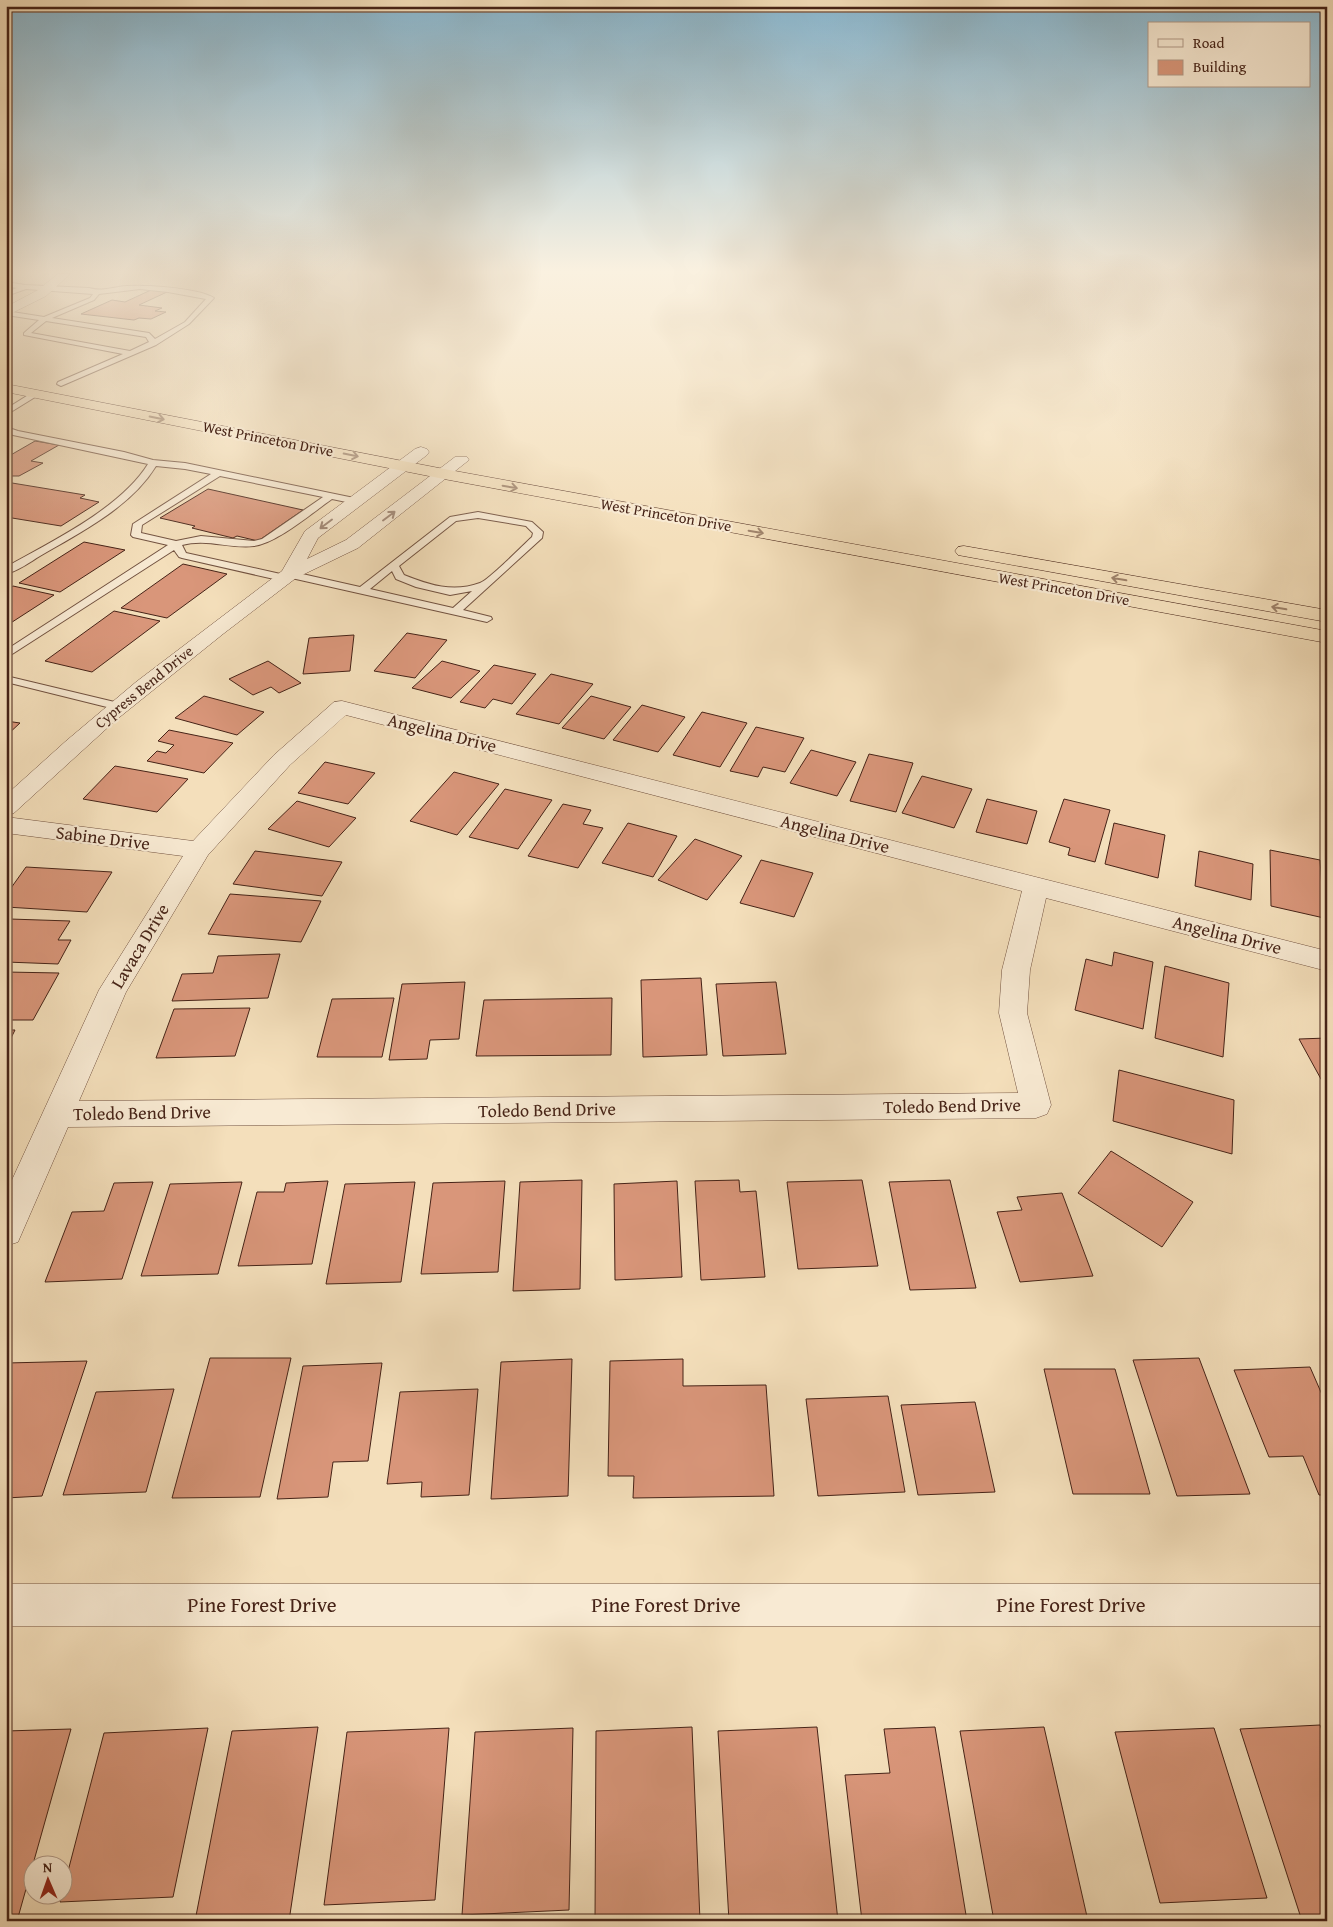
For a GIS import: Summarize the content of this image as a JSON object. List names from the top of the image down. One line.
{"streets":{"highway":["West Princeton Drive"],"street":["Cypress Bend Drive","Angelina Drive","Sabine Drive","Lavaca Drive","Toledo Bend Drive","Pine Forest Drive"]},"crossings":[["West Princeton Drive","Cypress Bend Drive"],["Angelina Drive","Lavaca Drive"],["Angelina Drive","Toledo Bend Drive"],["Sabine Drive","Lavaca Drive"],["Lavaca Drive","Toledo Bend Drive"]],"legend":["Road","Building"],"north":"top"}
